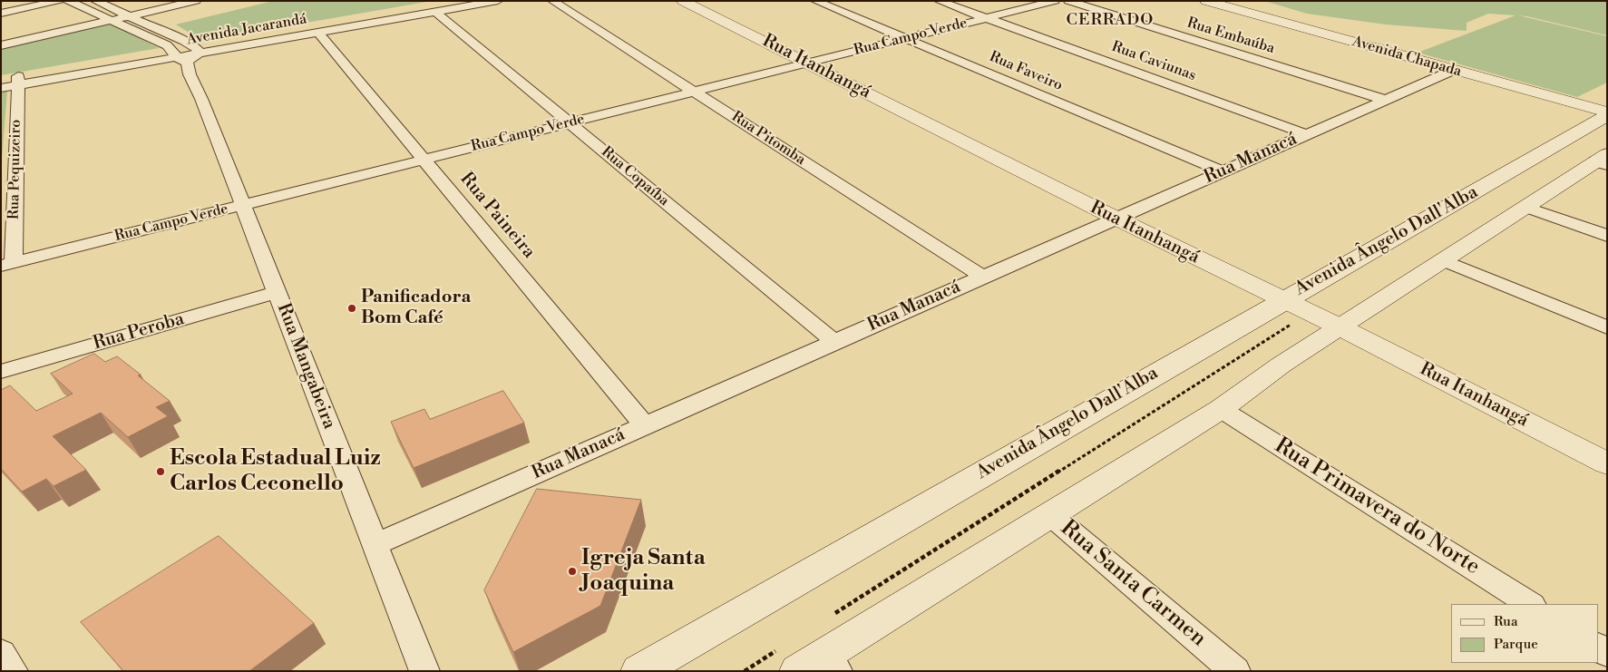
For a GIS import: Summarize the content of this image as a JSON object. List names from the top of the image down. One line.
{"streets":{"main road":["Avenida Chapada","Rua Itanhangá","Avenida Ângelo Dall'Alba"],"street":["Avenida Jacarandá","Rua Embaúba","Rua Campo Verde","Rua Caviunas","Rua Faveiro","Rua Pitomba","Rua Manacá","Rua Pequizeiro","Rua Copaíba","Rua Paineira","Rua Peroba","Rua Mangabeira","Rua Primavera do Norte","Rua Santa Carmen"]},"crossings":[["Avenida Jacarandá","Rua Pequizeiro"],["Avenida Jacarandá","Rua Copaíba"],["Avenida Jacarandá","Rua Paineira"],["Avenida Jacarandá","Rua Mangabeira"],["Rua Embaúba","Rua Manacá"],["Rua Campo Verde","Rua Caviunas"],["Rua Campo Verde","Rua Itanhangá"],["Rua Campo Verde","Rua Faveiro"],["Rua Campo Verde","Rua Pitomba"],["Rua Campo Verde","Rua Pequizeiro"],["Rua Campo Verde","Rua Copaíba"],["Rua Campo Verde","Rua Paineira"],["Rua Campo Verde","Rua Mangabeira"],["Avenida Chapada","Rua Manacá"],["Avenida Chapada","Avenida Ângelo Dall'Alba"],["Rua Caviunas","Rua Manacá"],["Rua Itanhangá","Rua Manacá"],["Rua Itanhangá","Avenida Ângelo Dall'Alba"],["Rua Faveiro","Rua Manacá"],["Rua Pitomba","Rua Manacá"],["Rua Manacá","Rua Copaíba"],["Rua Manacá","Rua Paineira"],["Rua Manacá","Rua Mangabeira"],["Rua Peroba","Rua Mangabeira"]],"districts":["CERRADO"],"places":["Panificadora Bom Café","Escola Estadual Luiz Carlos Ceconello","Igreja Santa Joaquina"],"legend":["Rua","Parque"]}
